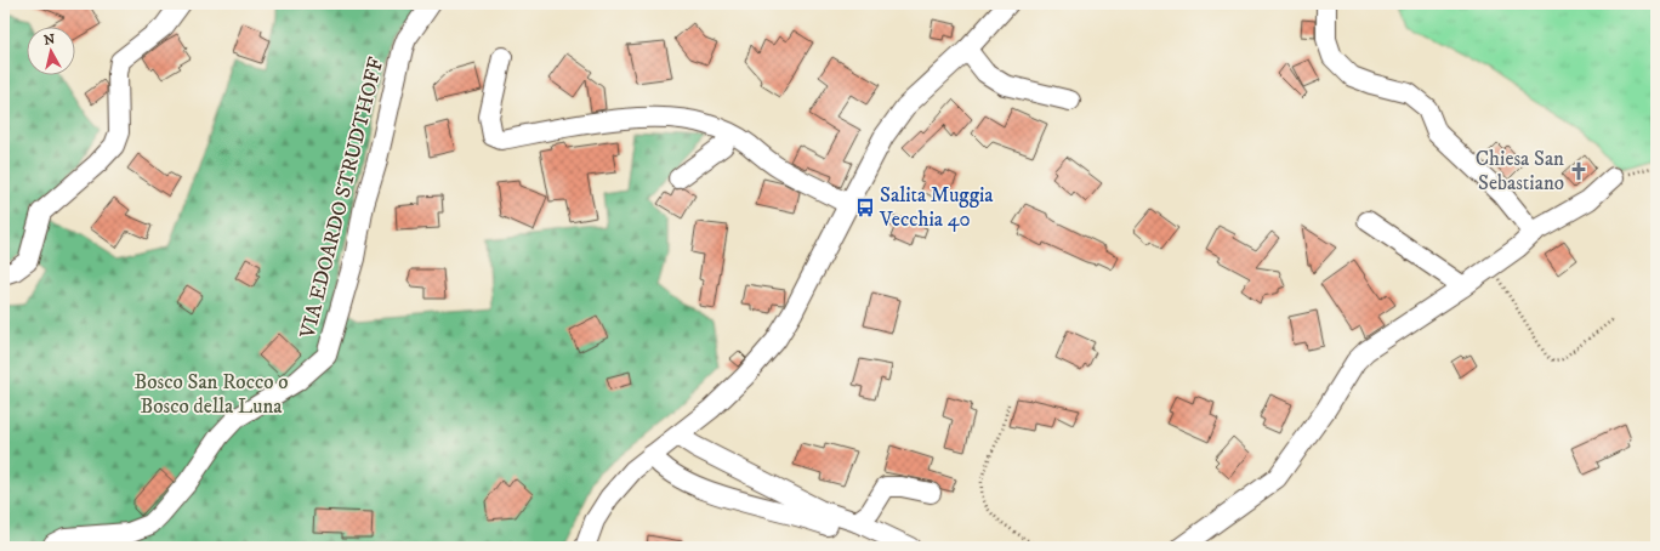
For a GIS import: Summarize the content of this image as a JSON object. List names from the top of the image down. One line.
{"streets":{"street":["VIA EDOARDO STRUDTHOFF"]},"parks":["Bosco San Rocco o Bosco della Luna"],"places":{"church":["Chiesa San Sebastiano"],"bus stop":["Salita Muggia Vecchia 40"]},"north":"top"}
